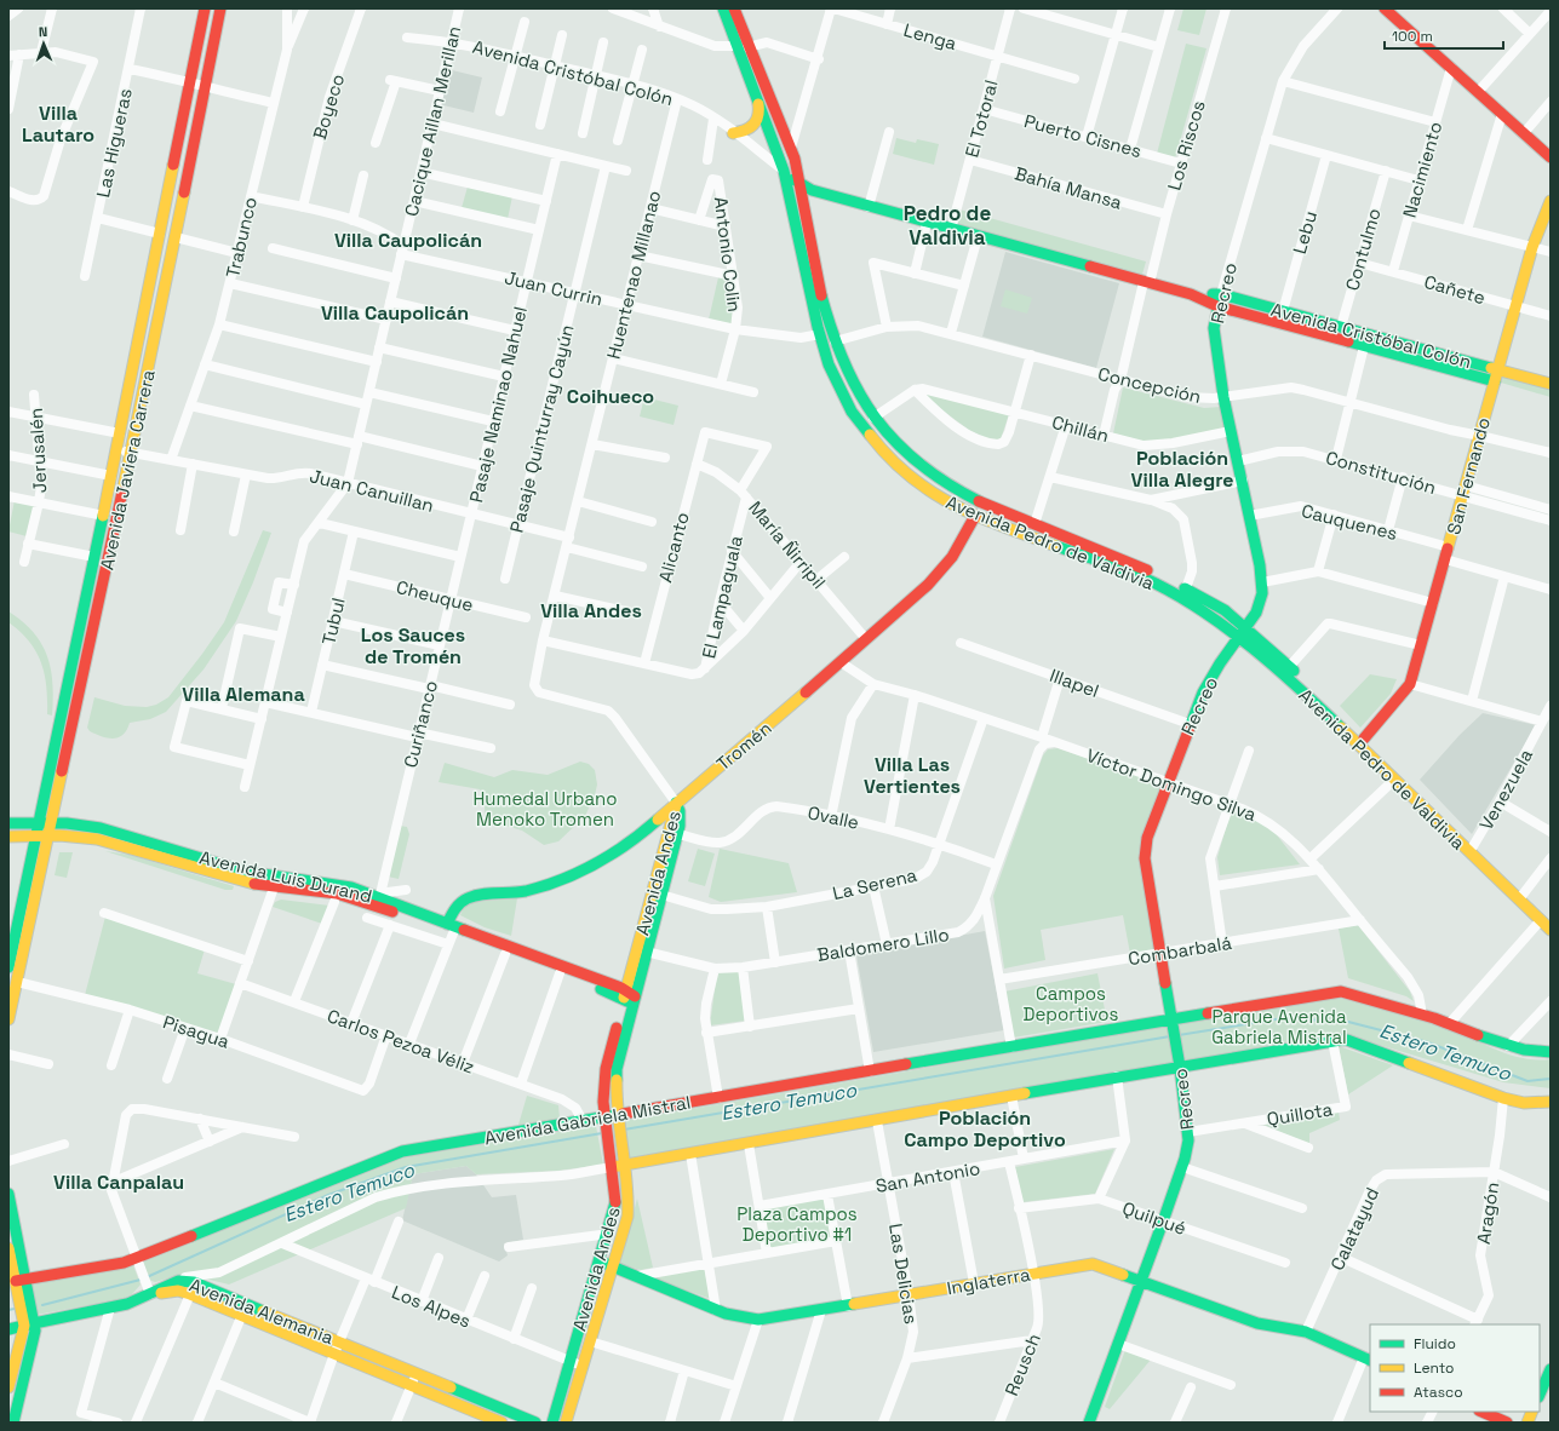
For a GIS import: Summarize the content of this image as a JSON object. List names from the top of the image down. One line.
{"streets":{"main road":["Avenida Cristóbal Colón","Recreo","Avenida Javiera Carrera","San Fernando","Avenida Pedro de Valdivia","Tromén","Avenida Andes","Avenida Luis Durand","Avenida Gabriela Mistral","Inglaterra","Avenida Alemania"],"street":["Lenga","Boyeco","El Totoral","Cacique Aillan Merillan","Puerto Cisnes","Las Higueras","Los Riscos","Nacimiento","Bahía Mansa","Lebu","Trabunco","Contulmo","Antonio Colin","Huentenao Millanao","Juan Currin","Cañete","Concepción","Pasaje Naminao Nahuel","Pasaje Quinturray Cayún","Chillán","Jerusalén","Constitución","Juan Canuillan","Cauquenes","María Ñirripil","Alicanto","Cheuque","El Lampaguala","Tubul","Illapel","Curiñanco","Víctor Domingo Silva","Venezuela","Ovalle","La Serena","Baldomero Lillo","Combarbalá","Pisagua","Carlos Pezoa Véliz","Quillota","San Antonio","Aragón","Quilpué","Calatayud","Las Delicias","Los Alpes","Reusch"]},"crossings":[["Lenga","El Totoral"],["Avenida Cristóbal Colón","El Totoral"],["Avenida Cristóbal Colón","Cacique Aillan Merillan"],["Avenida Cristóbal Colón","Los Riscos"],["Avenida Cristóbal Colón","Lebu"],["Avenida Cristóbal Colón","Contulmo"],["Avenida Cristóbal Colón","Huentenao Millanao"],["Avenida Cristóbal Colón","Recreo"],["Avenida Cristóbal Colón","San Fernando"],["Avenida Cristóbal Colón","Avenida Pedro de Valdivia"],["Boyeco","Juan Currin"],["El Totoral","Puerto Cisnes"],["El Totoral","Bahía Mansa"],["Cacique Aillan Merillan","Juan Currin"],["Cacique Aillan Merillan","Juan Canuillan"],["Puerto Cisnes","Los Riscos"],["Los Riscos","Bahía Mansa"],["Los Riscos","Concepción"],["Los Riscos","Chillán"],["Nacimiento","Cañete"],["Trabunco","Juan Currin"],["Trabunco","Juan Canuillan"],["Contulmo","Cañete"],["Antonio Colin","Juan Currin"],["Huentenao Millanao","Juan Currin"],["Huentenao Millanao","Juan Canuillan"],["Huentenao Millanao","Tromén"],["Huentenao Millanao","Avenida Andes"],["Juan Currin","Pasaje Naminao Nahuel"],["Juan Currin","Pasaje Quinturray Cayún"],["Juan Currin","Avenida Pedro de Valdivia"],["Cañete","San Fernando"],["Recreo","Concepción"],["Recreo","Chillán"],["Recreo","Constitución"],["Recreo","Cauquenes"],["Recreo","Avenida Pedro de Valdivia"],["Recreo","Illapel"],["Recreo","Víctor Domingo Silva"],["Recreo","Combarbalá"],["Recreo","Quillota"],["Recreo","Avenida Gabriela Mistral"],["Recreo","Quilpué"],["Recreo","Inglaterra"],["Concepción","San Fernando"],["Concepción","Avenida Pedro de Valdivia"],["Pasaje Naminao Nahuel","Juan Canuillan"],["Pasaje Naminao Nahuel","Curiñanco"],["Pasaje Quinturray Cayún","Juan Canuillan"],["Avenida Javiera Carrera","Juan Canuillan"],["Avenida Javiera Carrera","Avenida Luis Durand"],["Avenida Javiera Carrera","Pisagua"],["Constitución","San Fernando"],["San Fernando","Cauquenes"],["San Fernando","Avenida Pedro de Valdivia"],["Juan Canuillan","Curiñanco"],["Avenida Pedro de Valdivia","Tromén"],["Avenida Pedro de Valdivia","Venezuela"],["María Ñirripil","Alicanto"],["María Ñirripil","El Lampaguala"],["María Ñirripil","Tromén"],["Alicanto","El Lampaguala"],["Cheuque","Tubul"],["Cheuque","Curiñanco"],["Curiñanco","Avenida Luis Durand"],["Tromén","Víctor Domingo Silva"],["Tromén","Avenida Andes"],["Tromén","Avenida Luis Durand"],["Víctor Domingo Silva","La Serena"],["Víctor Domingo Silva","Baldomero Lillo"],["Víctor Domingo Silva","Combarbalá"],["Víctor Domingo Silva","Avenida Gabriela Mistral"],["Ovalle","Avenida Andes"],["Ovalle","La Serena"],["Ovalle","Baldomero Lillo"],["Avenida Andes","Avenida Luis Durand"],["Avenida Andes","La Serena"],["Avenida Andes","Baldomero Lillo"],["Avenida Andes","Avenida Gabriela Mistral"],["Avenida Andes","Inglaterra"],["Avenida Andes","Los Alpes"],["Pisagua","Carlos Pezoa Véliz"],["Carlos Pezoa Véliz","Avenida Gabriela Mistral"],["San Antonio","Las Delicias"],["San Antonio","Reusch"],["Aragón","Calatayud"],["Quilpué","Reusch"],["Calatayud","Inglaterra"],["Las Delicias","Inglaterra"],["Inglaterra","Reusch"]],"districts":["Villa Lautaro","Pedro de Valdivia","Villa Caupolicán","Villa Caupolicán","Coihueco","Población Villa Alegre","Villa Andes","Los Sauces de Tromén","Villa Alemana","Villa Las Vertientes","Población Campo Deportivo","Villa Canpalau"],"water":["Estero Temuco"],"parks":["Humedal Urbano Menoko Tromen","Campos Deportivos","Parque Avenida Gabriela Mistral","Plaza Campos Deportivo #1"],"legend":["Fluido","Lento","Atasco"],"scale_bar":"100 m","north":"top"}
